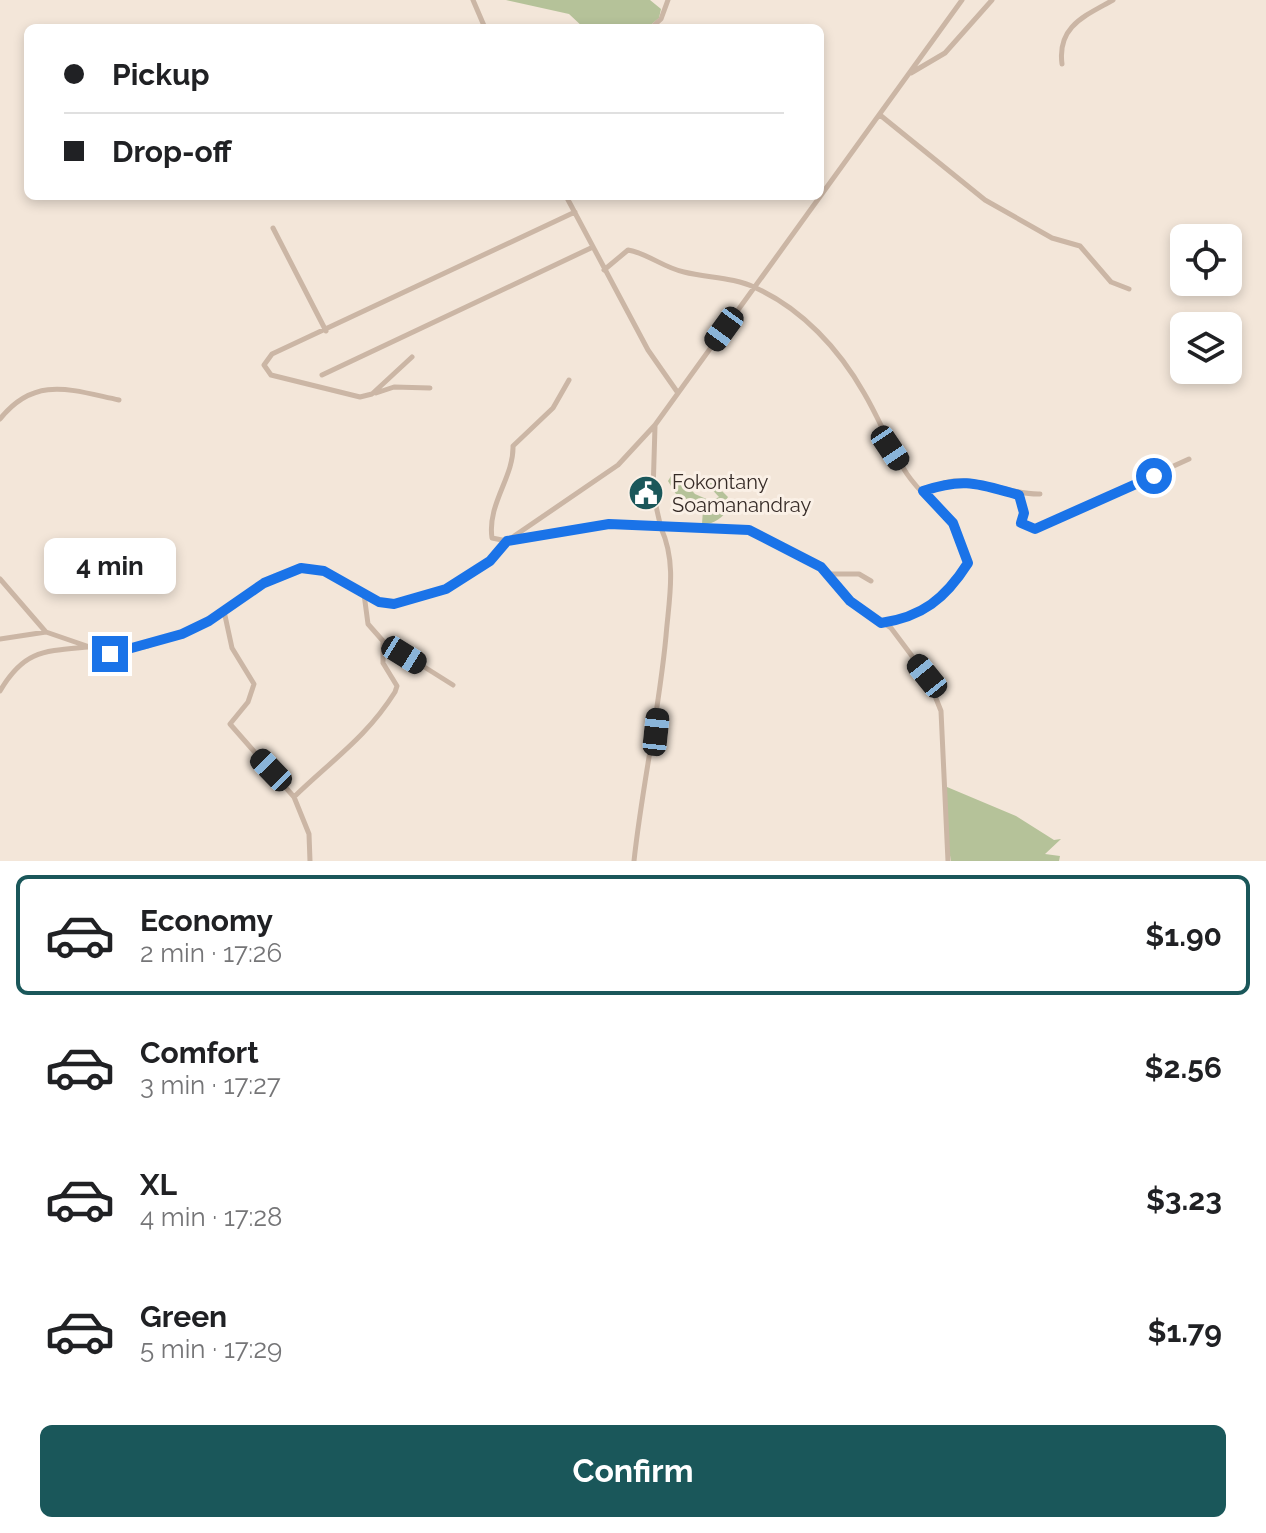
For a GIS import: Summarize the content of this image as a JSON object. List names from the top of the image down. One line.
{"places":{"public building":["Fokontany Soamanandray"]},"page":{"banner":["Pickup","Drop-off"],"bubble":"4 min","list":[{"name":"Economy","note":"2 min · 17:26","value":"$1.90"},{"name":"Comfort","note":"3 min · 17:27","value":"$2.56"},{"name":"XL","note":"4 min · 17:28","value":"$3.23"},{"name":"Green","note":"5 min · 17:29","value":"$1.79"}],"buttons":"Confirm"}}
